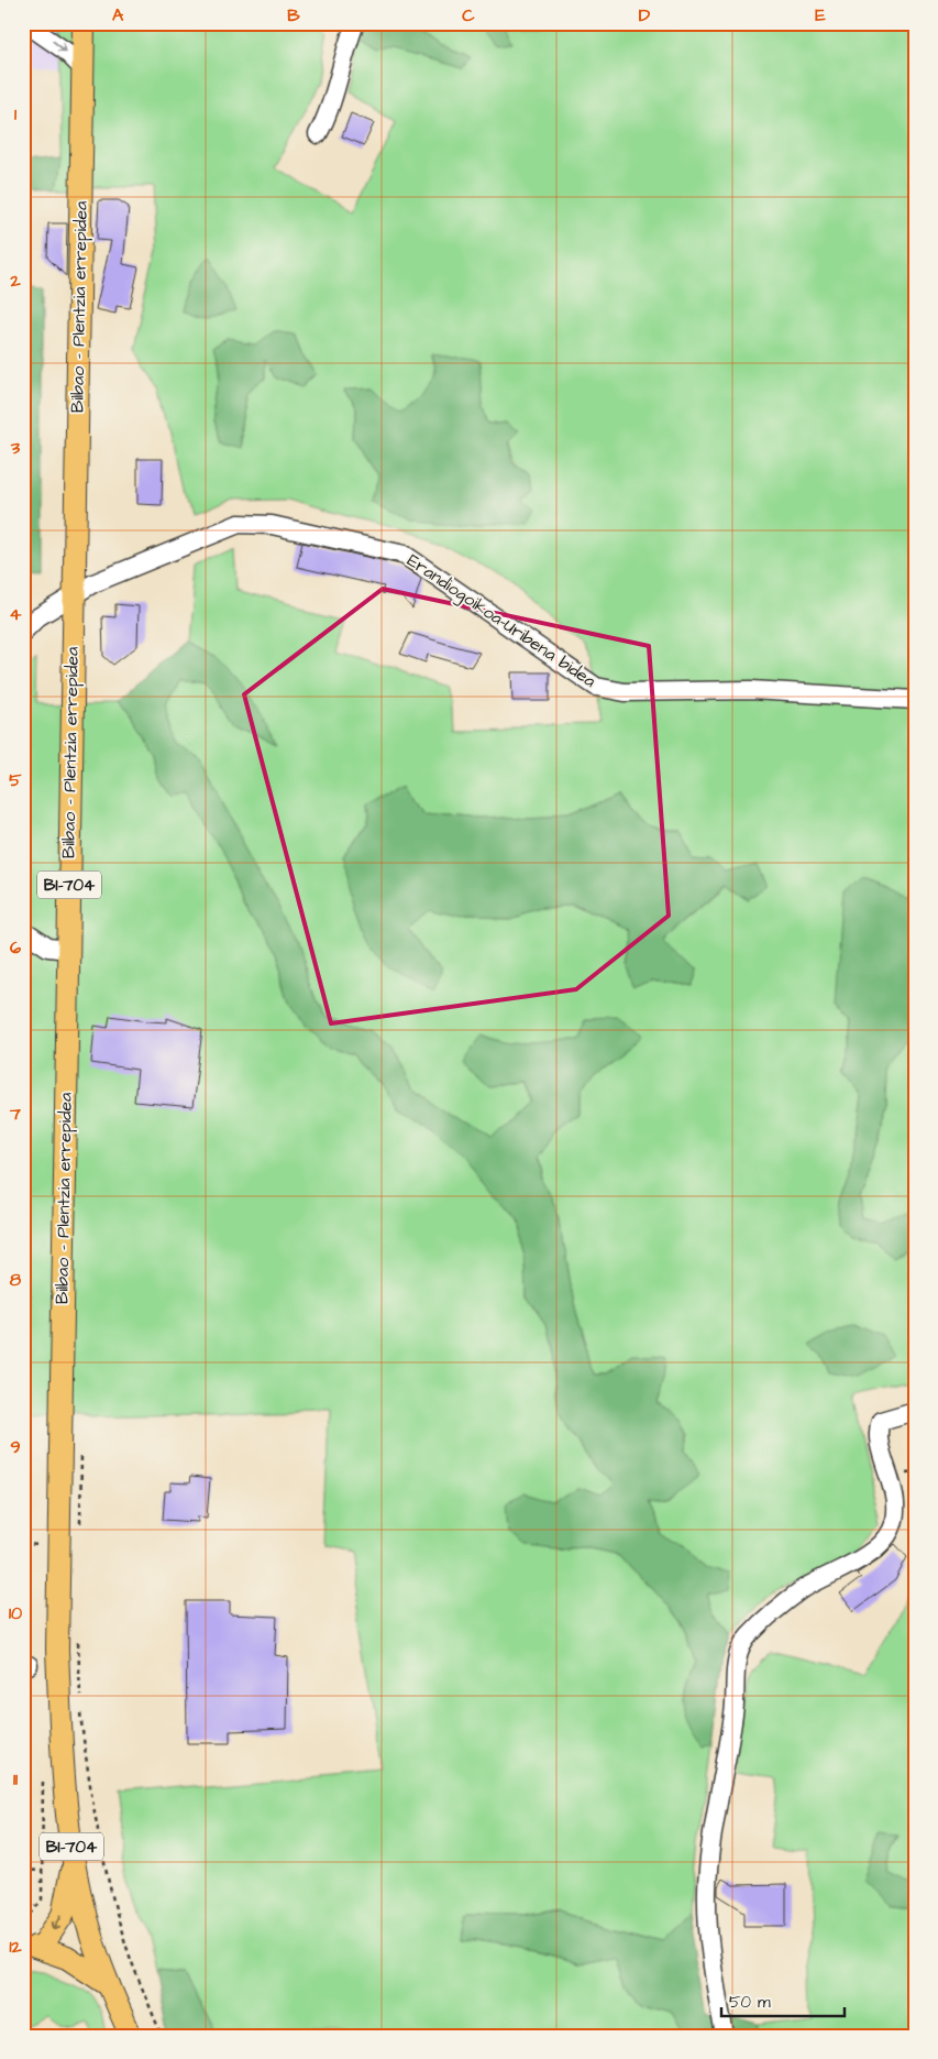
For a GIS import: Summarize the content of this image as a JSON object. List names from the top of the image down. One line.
{"streets":{"main road":["Bilbao - Plentzia errepidea","BI-704"],"street":["Erandiogoikoa-Uribena bidea"]},"crossings":[["Bilbao - Plentzia errepidea","Erandiogoikoa-Uribena bidea"],["Bilbao - Plentzia errepidea","BI-704"]],"scale_bar":"50 m","grid":{"columns":["A","B","C","D","E"],"rows":["1","2","3","4","5","6","7","8","9","10","11","12"]}}
